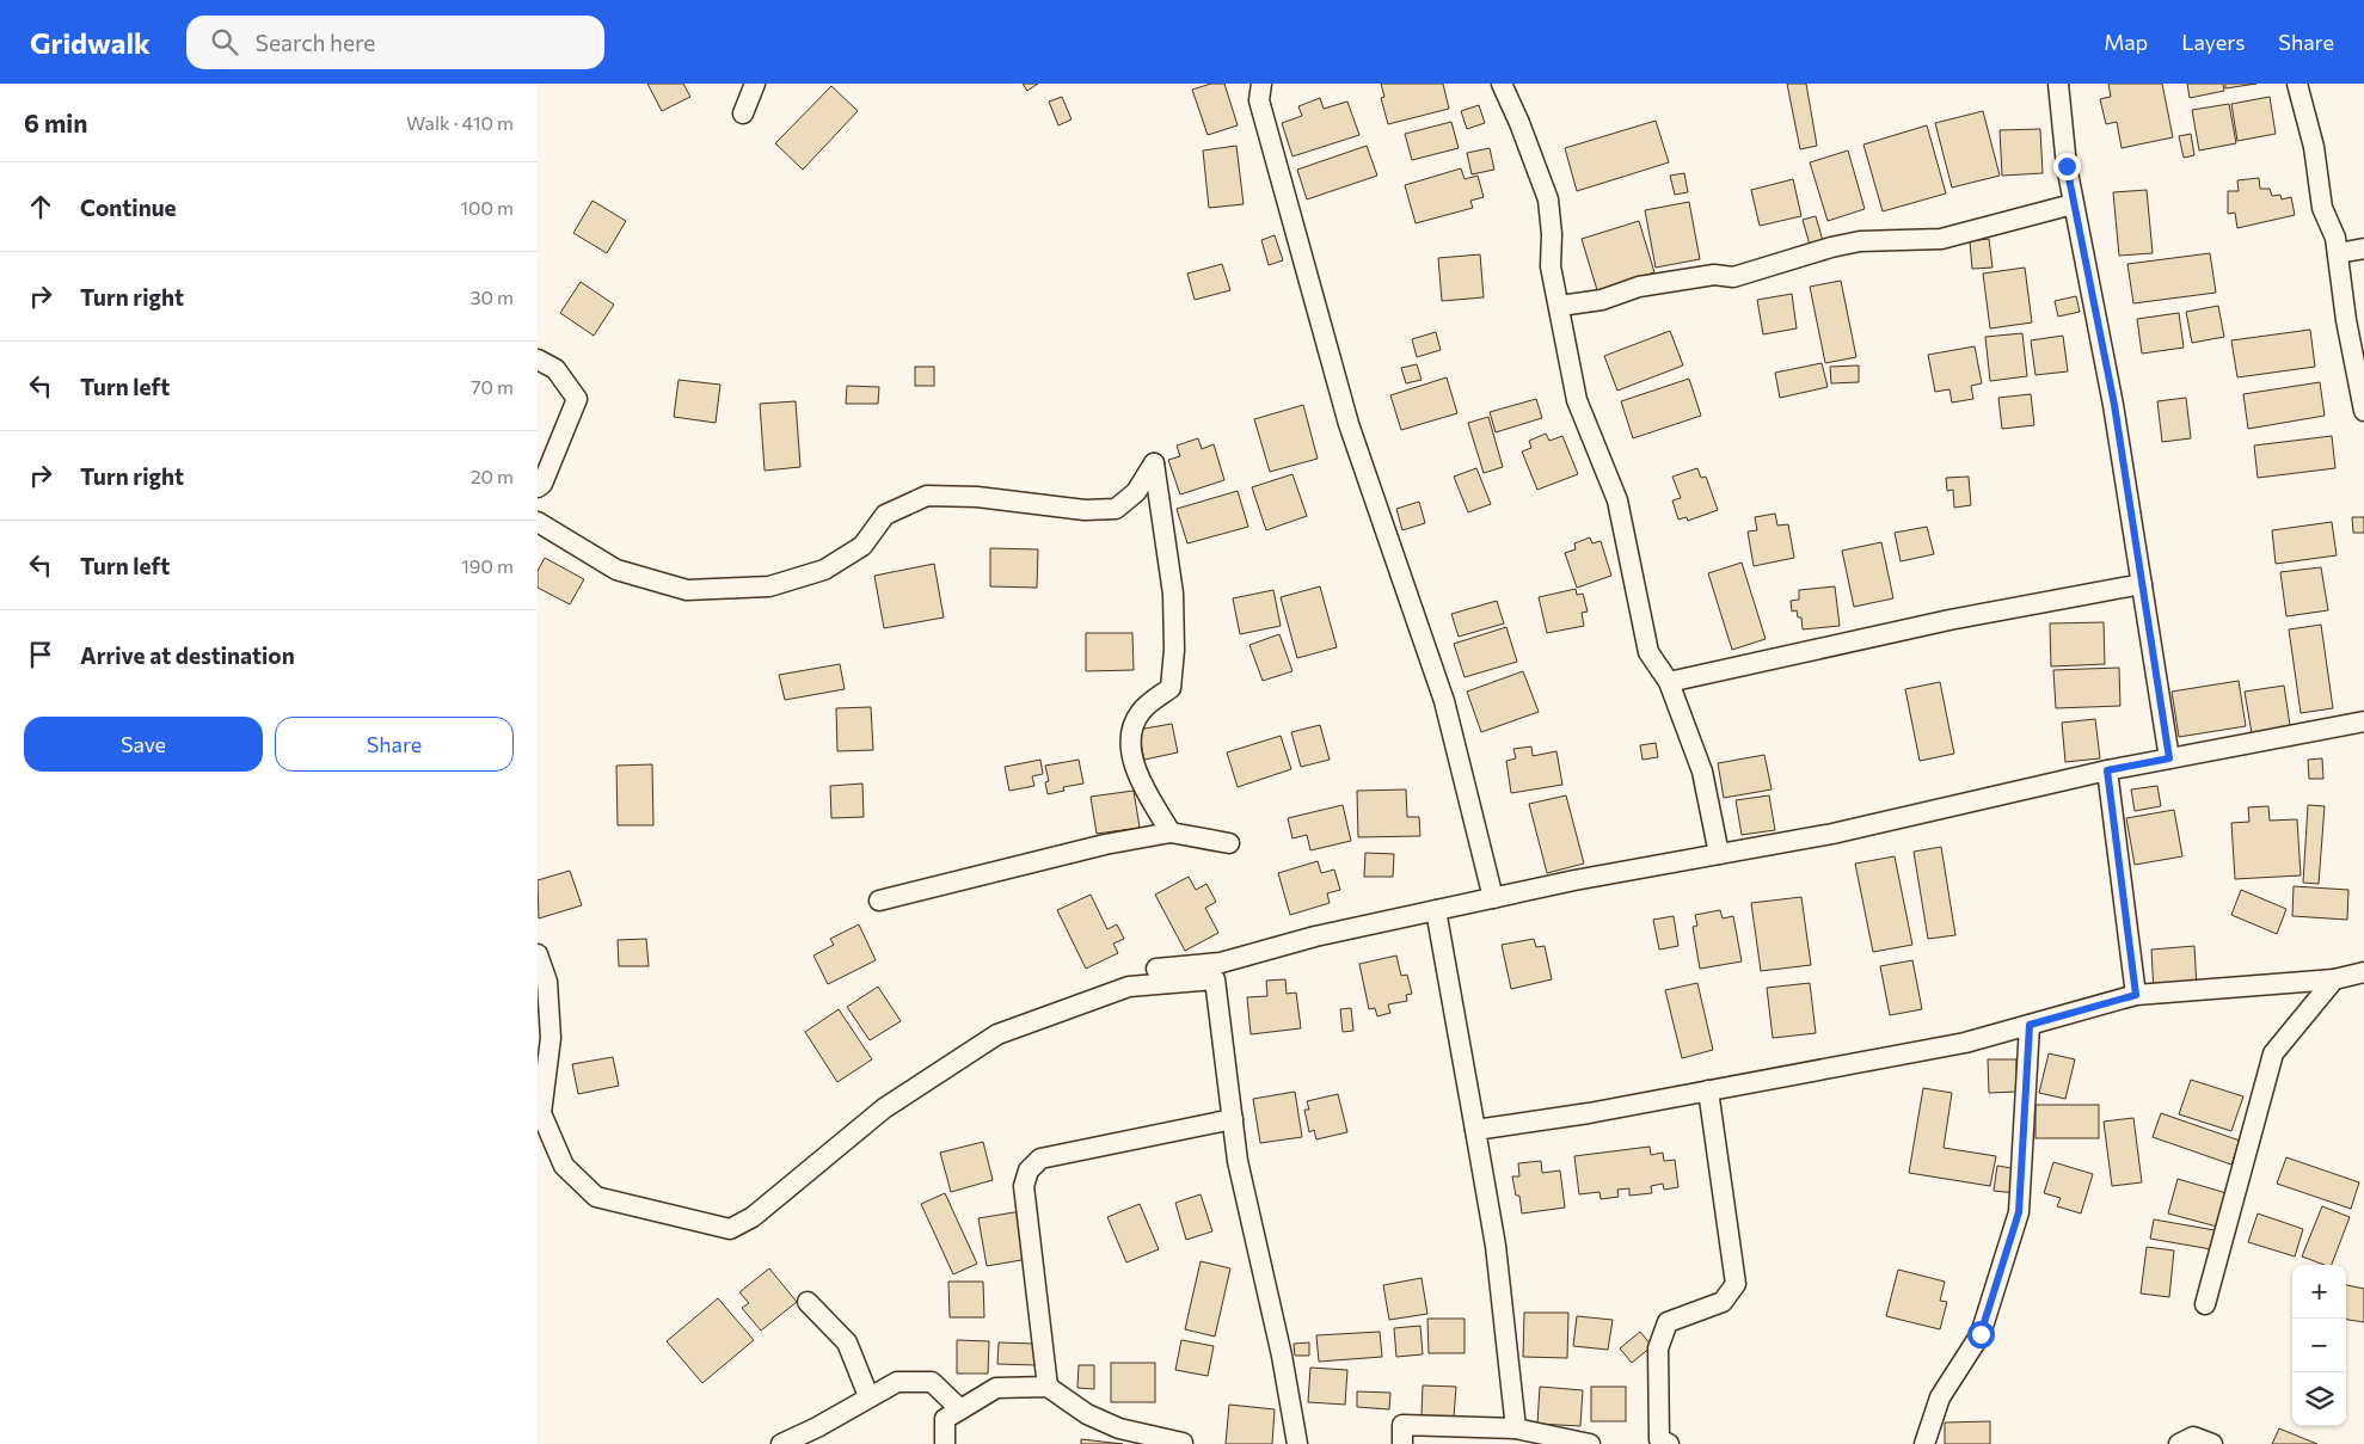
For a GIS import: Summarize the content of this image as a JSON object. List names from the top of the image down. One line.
{"page":{"header":"Gridwalk","search":"Search here","nav":["Map","Layers","Share"],"heading":["6 min","Walk · 410 m"],"list":[["Continue","100 m"],["Turn right","30 m"],["Turn left","70 m"],["Turn right","20 m"],["Turn left","190 m"],"Arrive at destination"],"buttons":["Save","Share"],"map_buttons":["+","−"]}}
